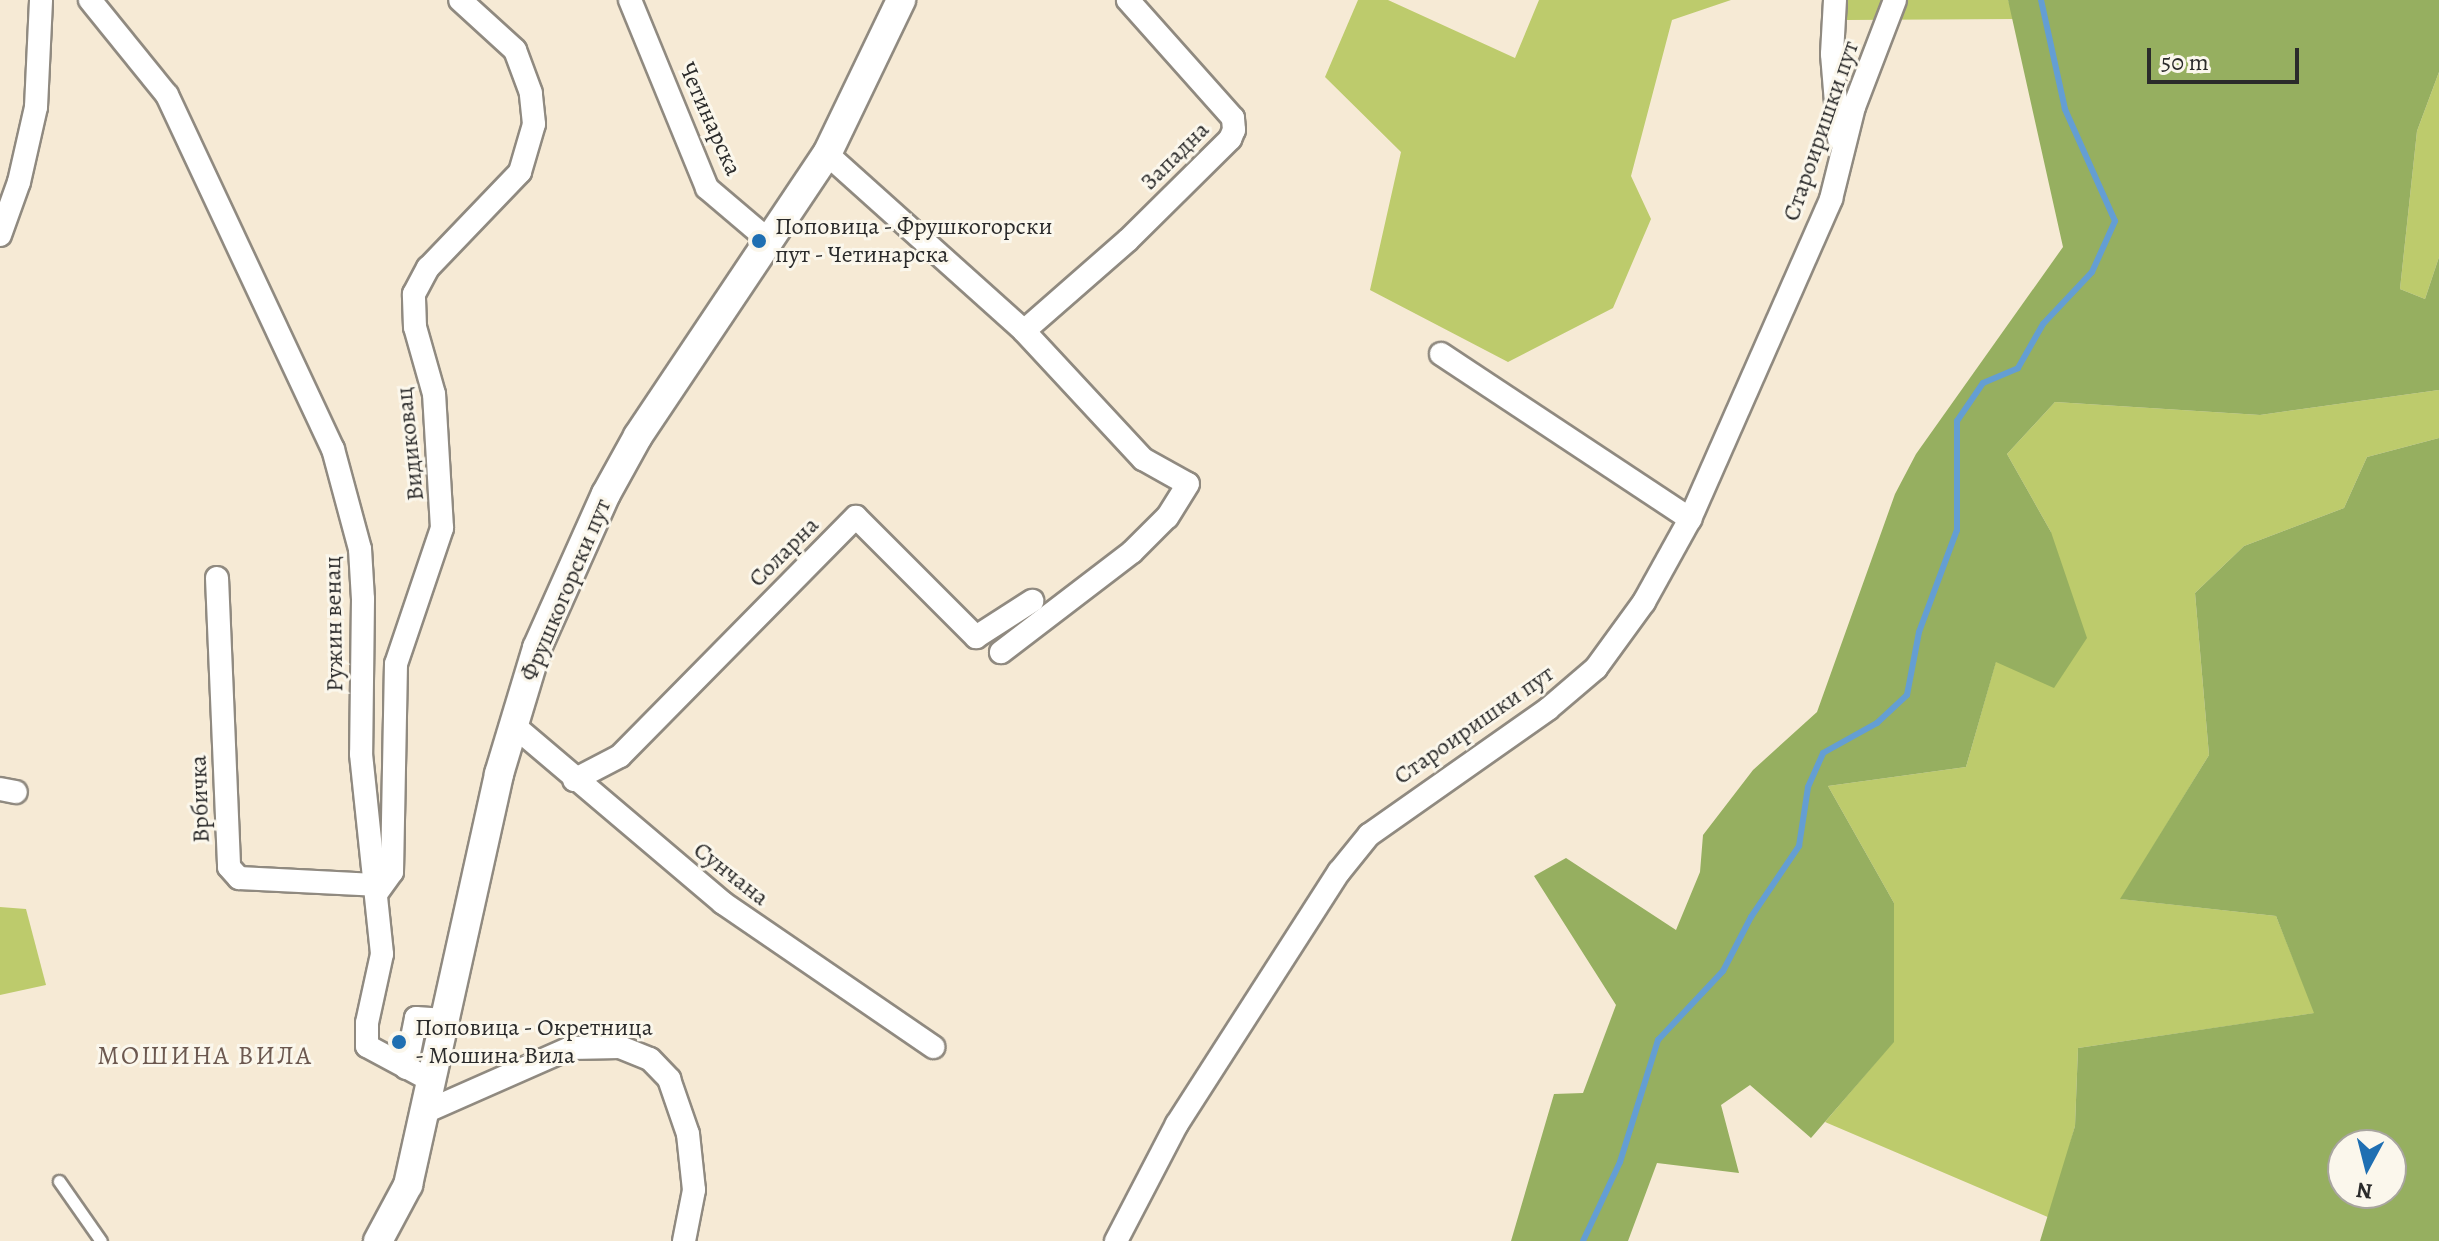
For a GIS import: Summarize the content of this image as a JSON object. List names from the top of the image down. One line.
{"streets":{"street":["Четинарска","Староиришки пут","Западна","Видиковац","Соларна","Фрушкогорски пут","Ружин венац","Врбичка","Сунчана"]},"crossings":[["Четинарска","Фрушкогорски пут"],["Видиковац","Ружин венац"],["Видиковац","Врбичка"],["Соларна","Сунчана"],["Фрушкогорски пут","Ружин венац"],["Фрушкогорски пут","Сунчана"],["Ружин венац","Врбичка"]],"districts":["МОШИНА ВИЛА"],"places":["Поповица - Фрушкогорски пут - Четинарска","Поповица - Окретница - Мошина Вила"],"scale_bar":"50 m","north":"bottom"}
